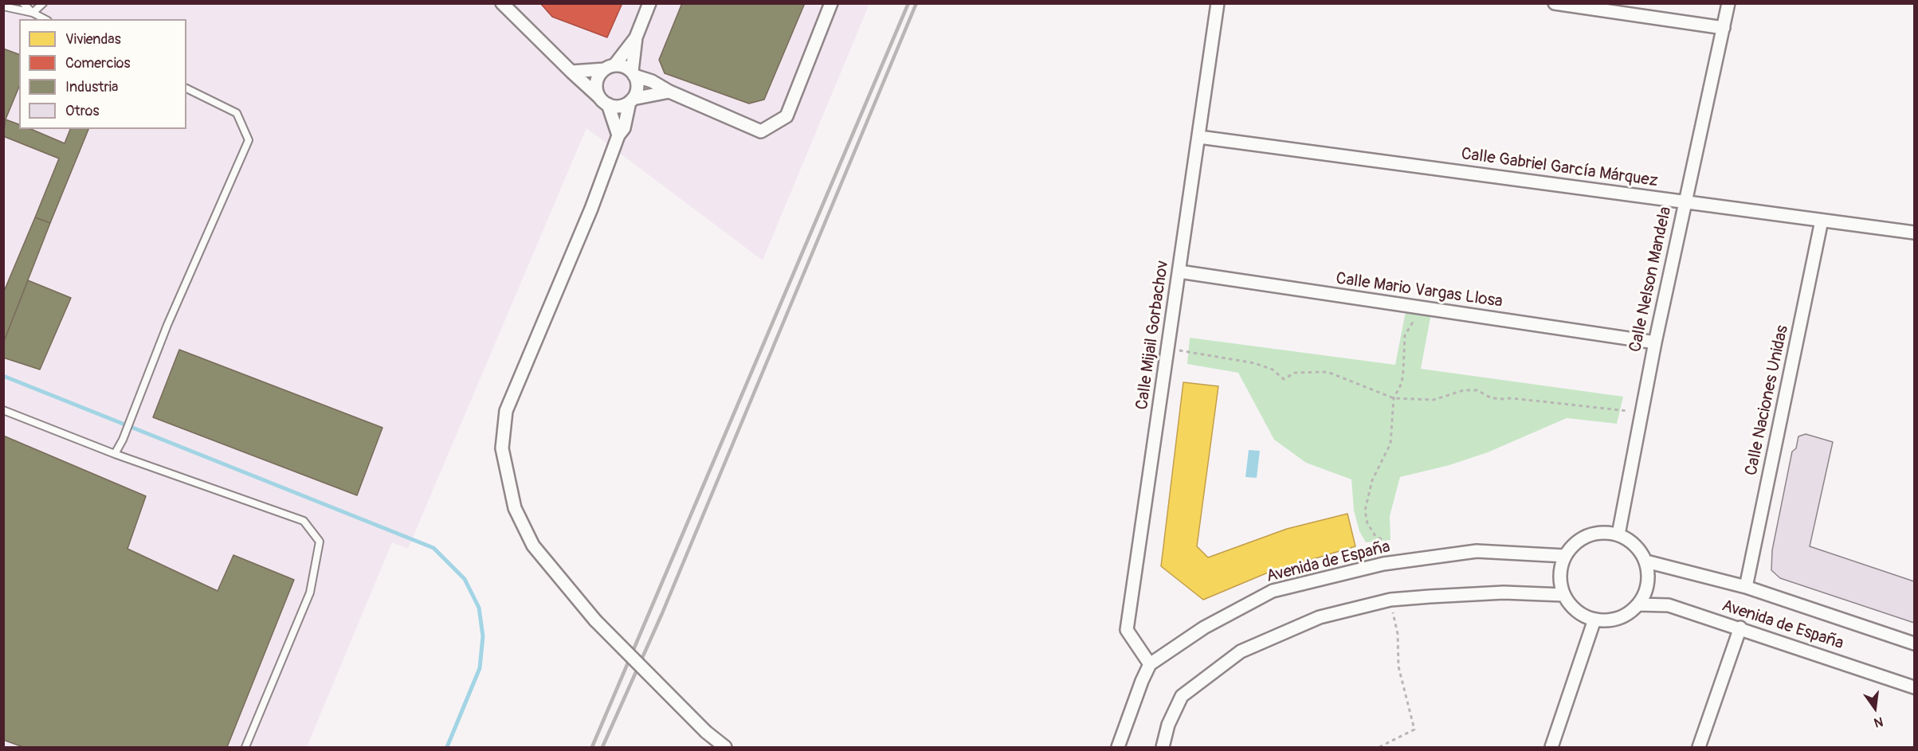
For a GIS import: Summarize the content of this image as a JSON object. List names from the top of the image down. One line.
{"streets":{"street":["Calle Gabriel García Márquez","Calle Nelson Mandela","Calle Mario Vargas Llosa","Calle Mijail Gorbachov","Calle Naciones Unidas","Avenida de España"]},"crossings":[["Calle Gabriel García Márquez","Calle Nelson Mandela"],["Calle Gabriel García Márquez","Calle Mijail Gorbachov"],["Calle Gabriel García Márquez","Calle Naciones Unidas"],["Calle Nelson Mandela","Calle Mario Vargas Llosa"],["Calle Nelson Mandela","Avenida de España"],["Calle Mario Vargas Llosa","Calle Mijail Gorbachov"],["Calle Mijail Gorbachov","Avenida de España"],["Calle Naciones Unidas","Avenida de España"]],"legend":["Viviendas","Comercios","Industria","Otros"],"north":"bottom"}
